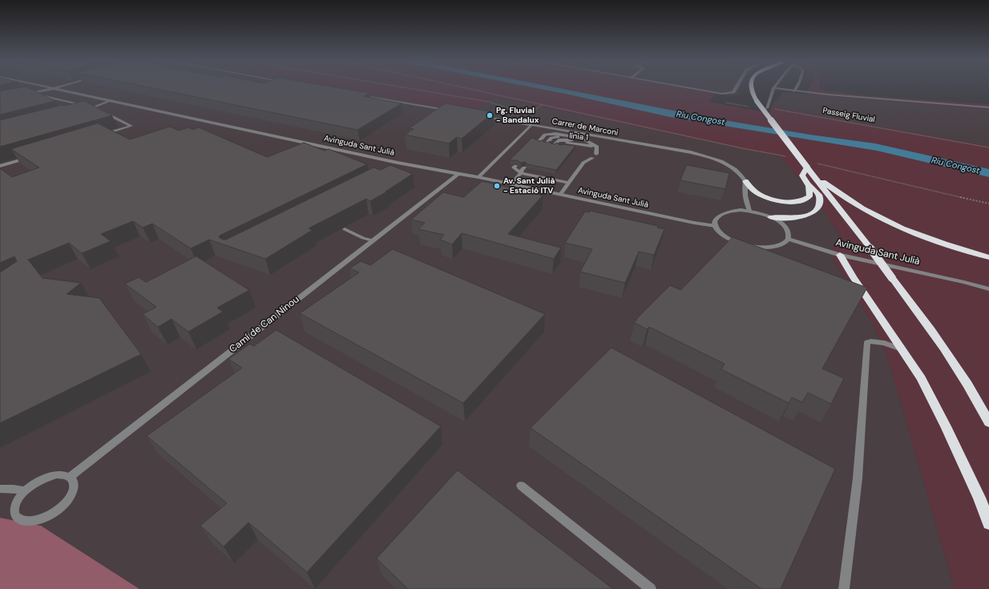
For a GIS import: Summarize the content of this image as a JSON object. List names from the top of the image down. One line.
{"streets":{"street":["Carrer de Marconi","línia 1","Avinguda Sant Julià","Camí de Can Ninou"],"path":["Passeig Fluvial"]},"crossings":[["Avinguda Sant Julià","Camí de Can Ninou"]],"water":["Riu Congost"],"places":["Pg. Fluvial - Bandalux","Av. Sant Julià - Estació ITV"]}
